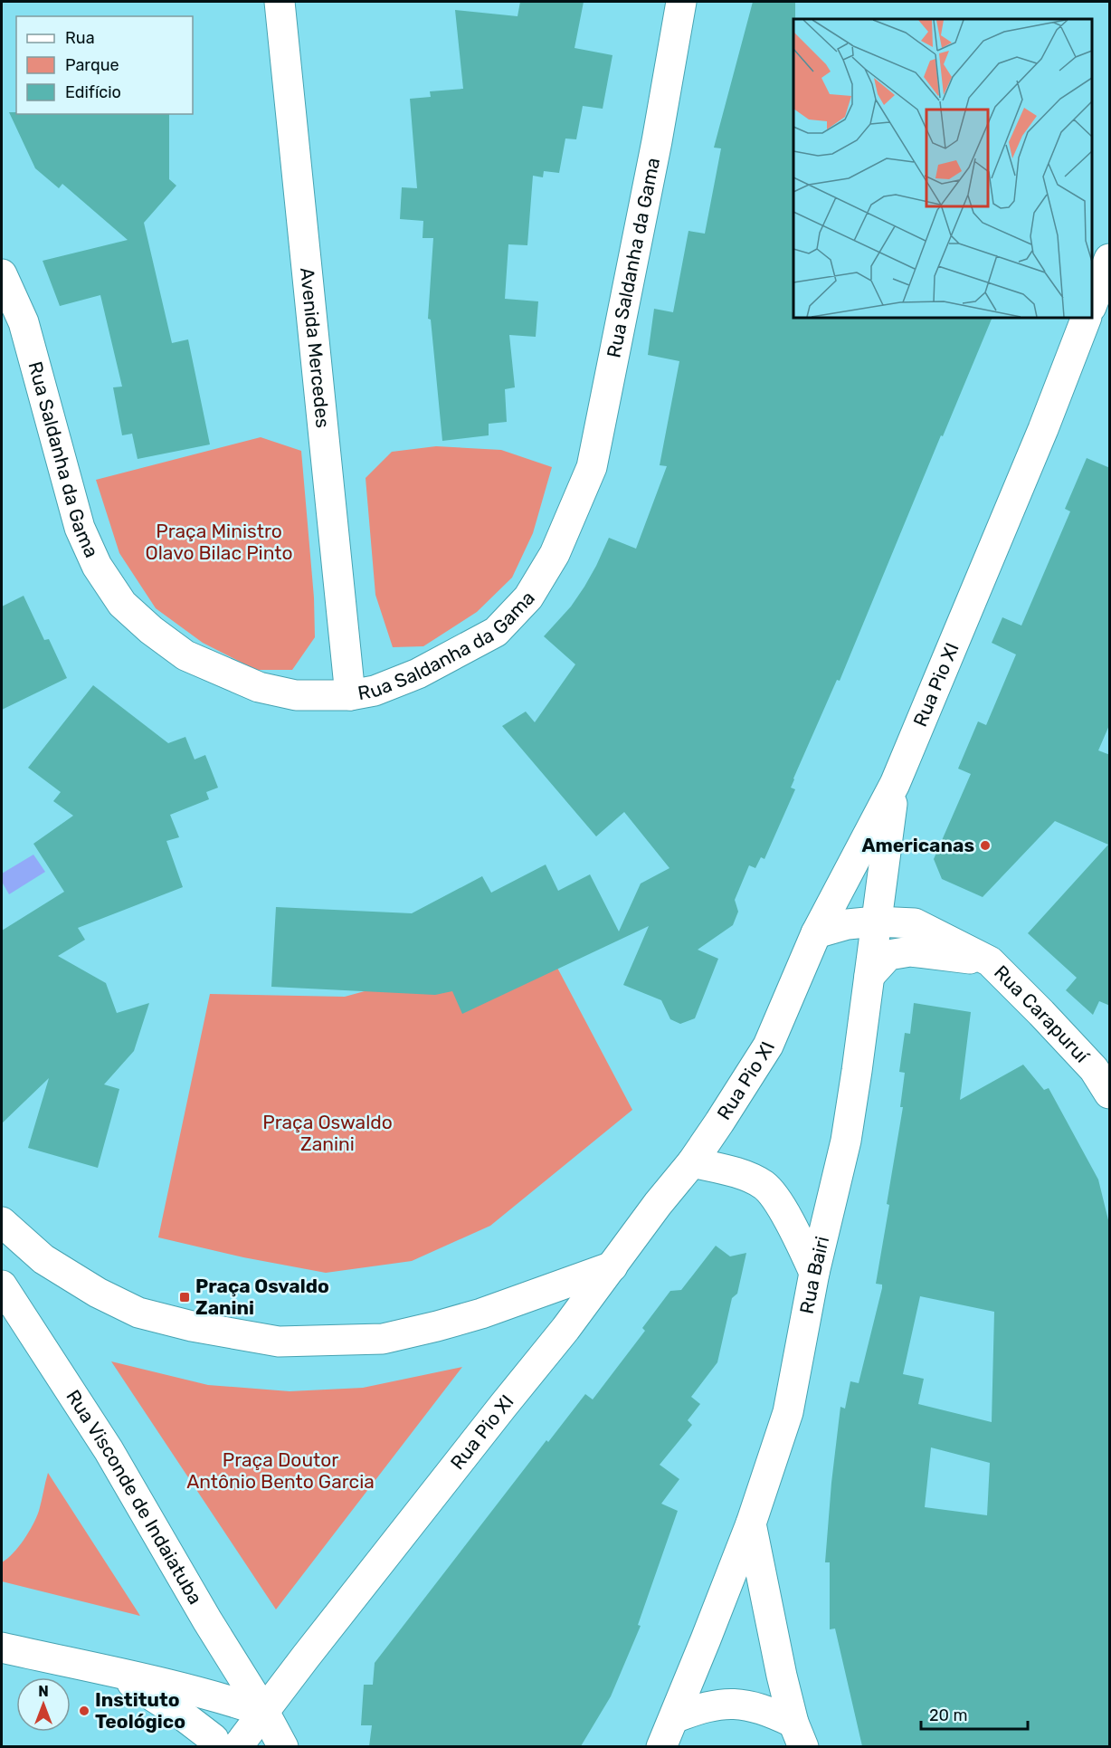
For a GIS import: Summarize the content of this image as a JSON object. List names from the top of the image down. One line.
{"streets":{"street":["Rua Saldanha da Gama","Avenida Mercedes","Rua Pio XI","Rua Carapuruí","Rua Bairi","Rua Visconde de Indaiatuba"]},"crossings":[["Rua Saldanha da Gama","Avenida Mercedes"],["Rua Pio XI","Rua Carapuruí"],["Rua Pio XI","Rua Bairi"],["Rua Pio XI","Rua Visconde de Indaiatuba"],["Rua Carapuruí","Rua Bairi"]],"parks":["Praça Ministro Olavo Bilac Pinto","Praça Oswaldo Zanini","Praça Doutor Antônio Bento Garcia"],"places":{"other":["Americanas","Instituto Teológico"],"transit":["Praça Osvaldo Zanini"]},"legend":["Rua","Parque","Edifício"],"scale_bar":"20 m","north":"top"}
